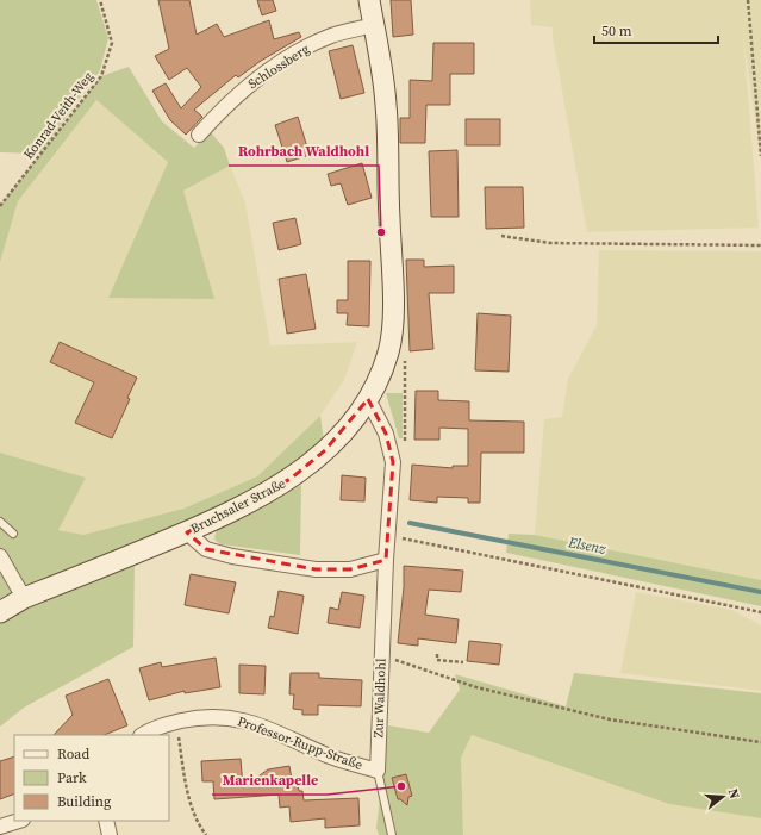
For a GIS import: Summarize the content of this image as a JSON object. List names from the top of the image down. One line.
{"streets":{"main road":["Bruchsaler Straße"],"street":["Schlossberg","Zur Waldhohl","Professor-Rupp-Straße"],"path":["Konrad-Veith-Weg"]},"crossings":[["Schlossberg","Bruchsaler Straße"],["Bruchsaler Straße","Zur Waldhohl"],["Zur Waldhohl","Professor-Rupp-Straße"]],"water":["Elsenz"],"places":["Rohrbach Waldhohl","Marienkapelle"],"legend":["Road","Park","Building"],"scale_bar":"50 m","north":"right"}
